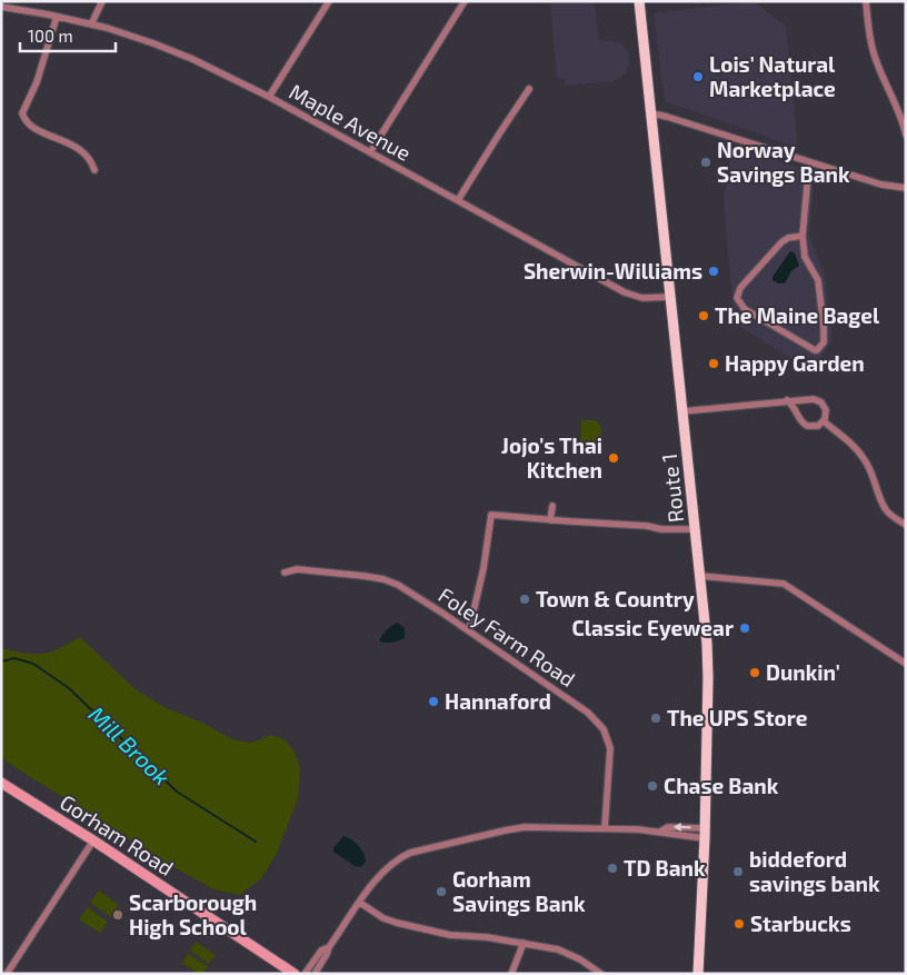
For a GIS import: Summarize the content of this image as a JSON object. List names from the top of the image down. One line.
{"streets":{"main road":["Route 1","Gorham Road"],"street":["Maple Avenue","Foley Farm Road"]},"crossings":[["Maple Avenue","Route 1"]],"water":["Mill Brook"],"places":["Lois' Natural Marketplace","Norway Savings Bank","Sherwin-Williams","The Maine Bagel","Happy Garden","Jojo's Thai Kitchen","Town & Country","Classic Eyewear","Dunkin'","Hannaford","The UPS Store","Chase Bank","TD Bank","biddeford savings bank","Gorham Savings Bank","Scarborough High School","Starbucks"],"scale_bar":"100 m"}
